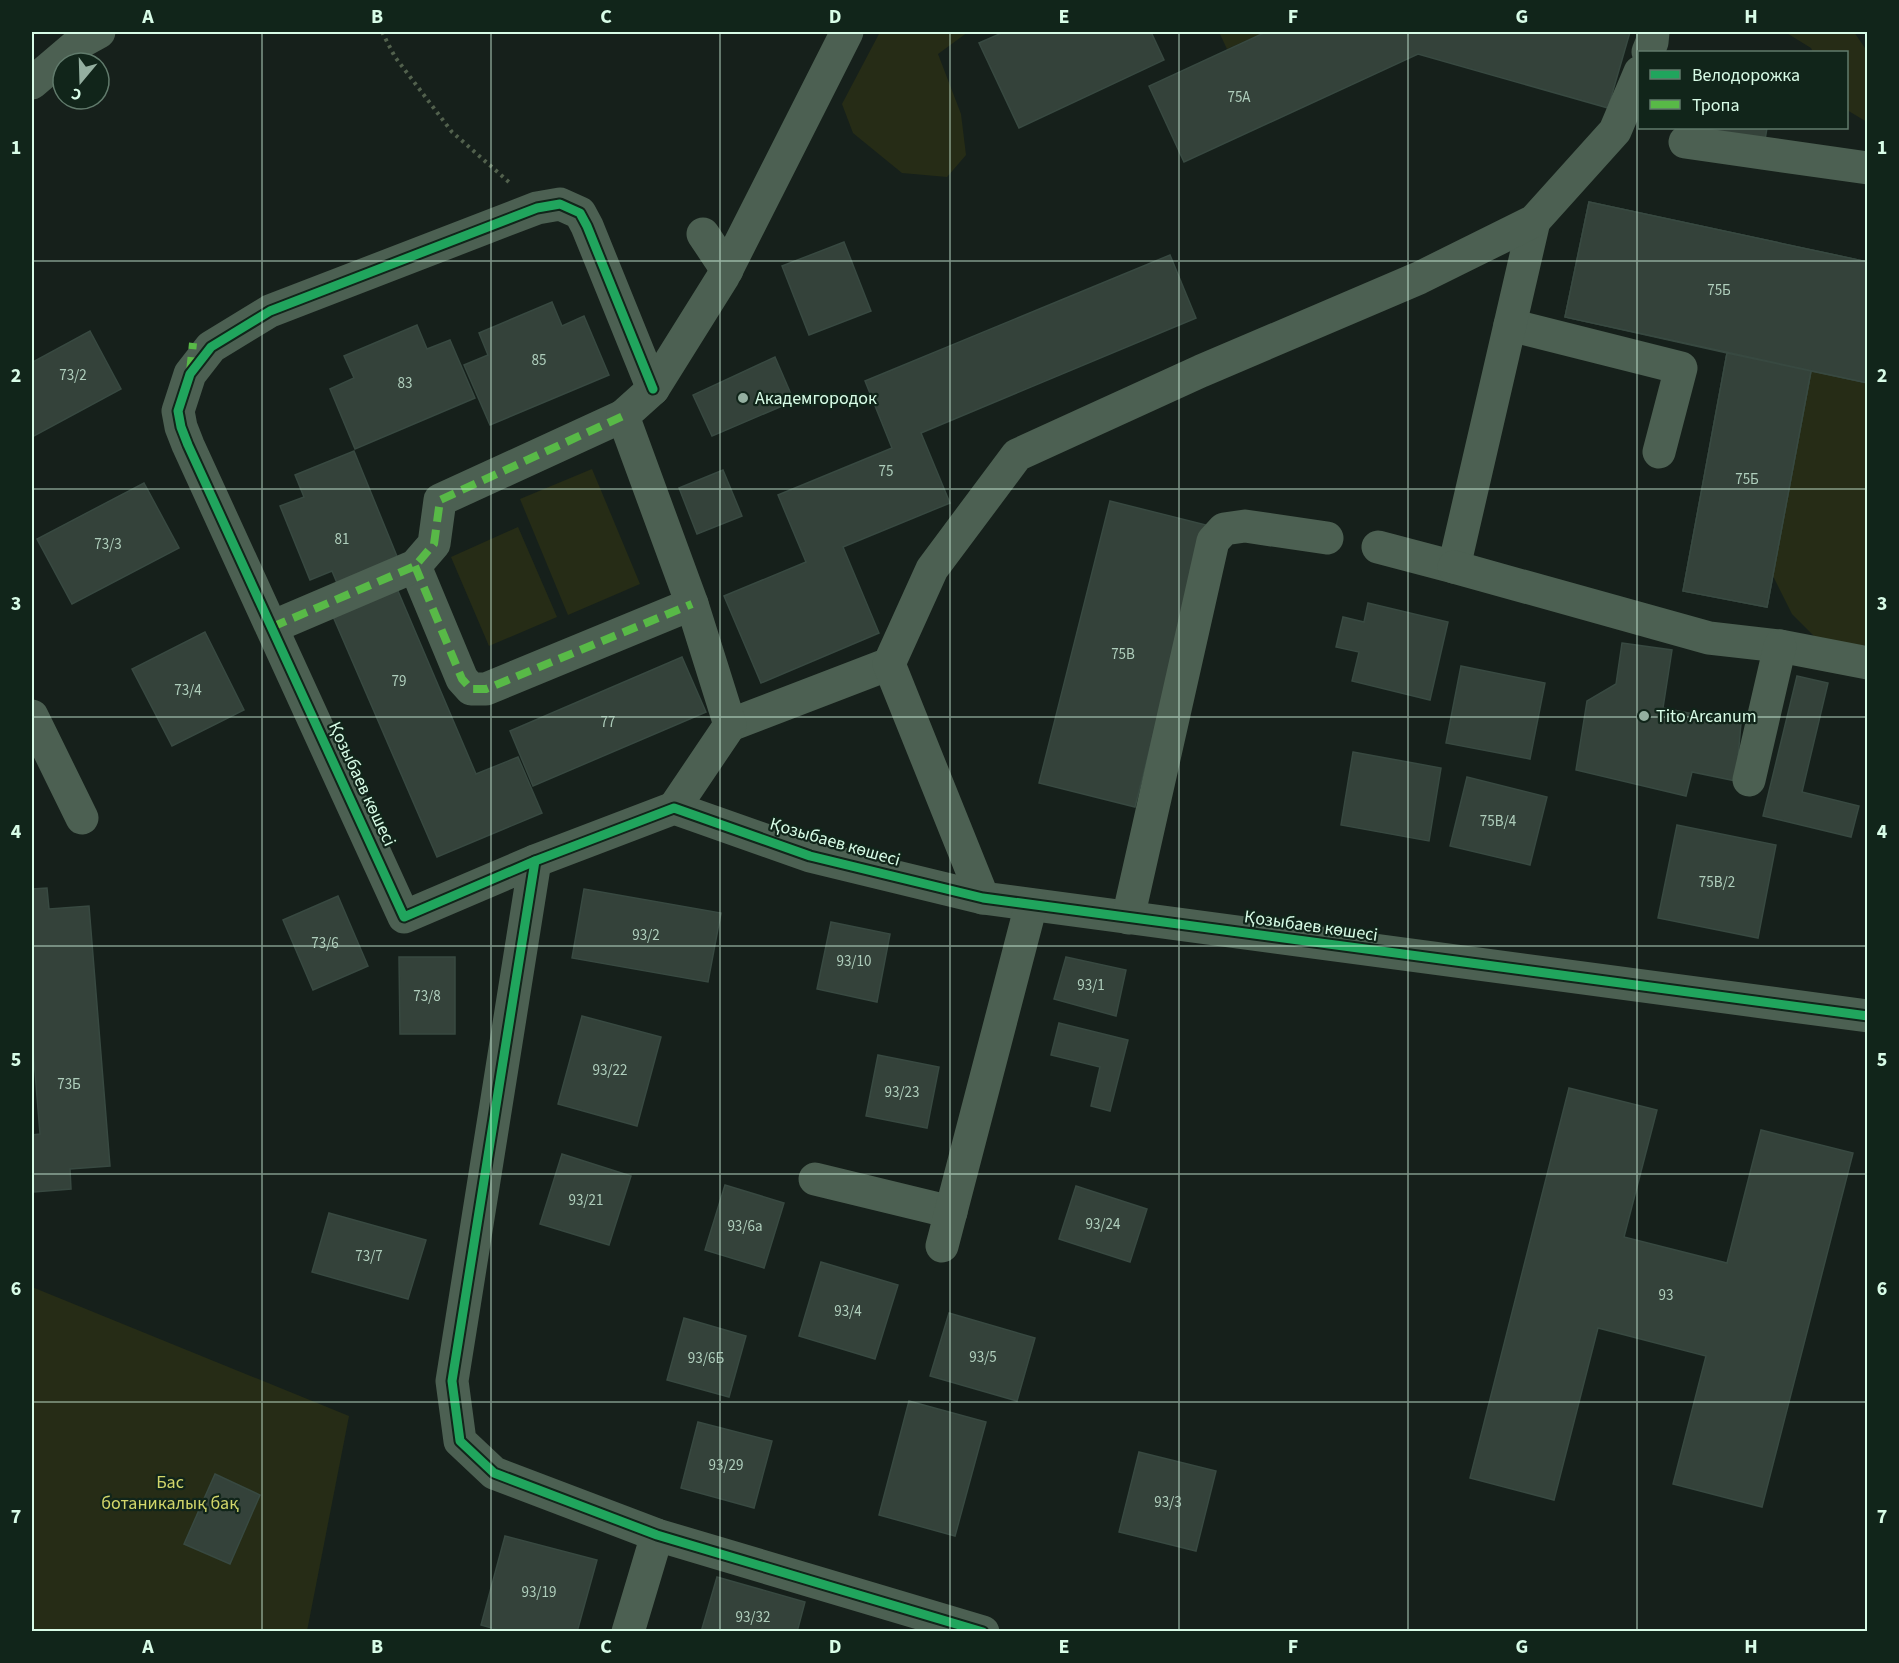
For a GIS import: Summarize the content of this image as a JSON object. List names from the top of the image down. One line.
{"streets":{"street":["Қозыбаев көшесі"]},"parks":["Бас ботаникалық бақ"],"places":["Академгородок","Tito Arcanum"],"house_numbers":["75А","75Б","85","73/2","83","75","75Б","81","73/3","75В","79","73/4","77","75В/4","75В/2","93/2","73/6","93/10","93/1","73/8","93/22","73Б","93/23","93/21","93/24","93/6а","73/7","93","93/4","93/5","93/6Б","93/29","93/3","93/19","93/32"],"legend":["Велодорожка","Тропа"],"north":"bottom","grid":{"columns":["A","B","C","D","E","F","G","H"],"rows":["1","2","3","4","5","6","7"]}}
